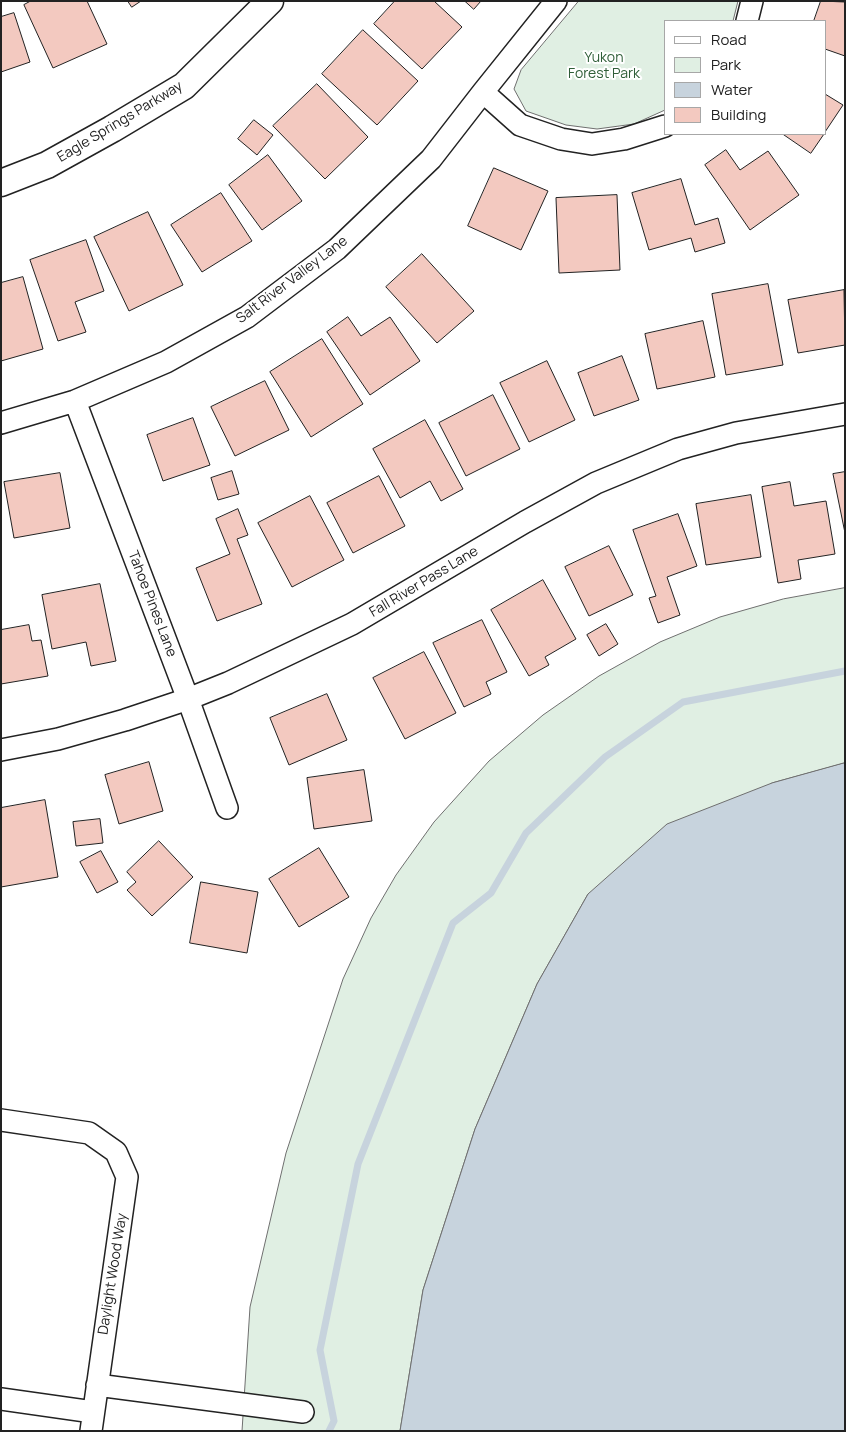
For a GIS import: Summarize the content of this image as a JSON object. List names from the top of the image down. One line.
{"streets":{"street":["Eagle Springs Parkway","Salt River Valley Lane","Fall River Pass Lane","Tahoe Pines Lane","Daylight Wood Way"]},"crossings":[["Salt River Valley Lane","Tahoe Pines Lane"],["Fall River Pass Lane","Tahoe Pines Lane"]],"parks":["Yukon Forest Park"],"legend":["Road","Park","Water","Building"]}
